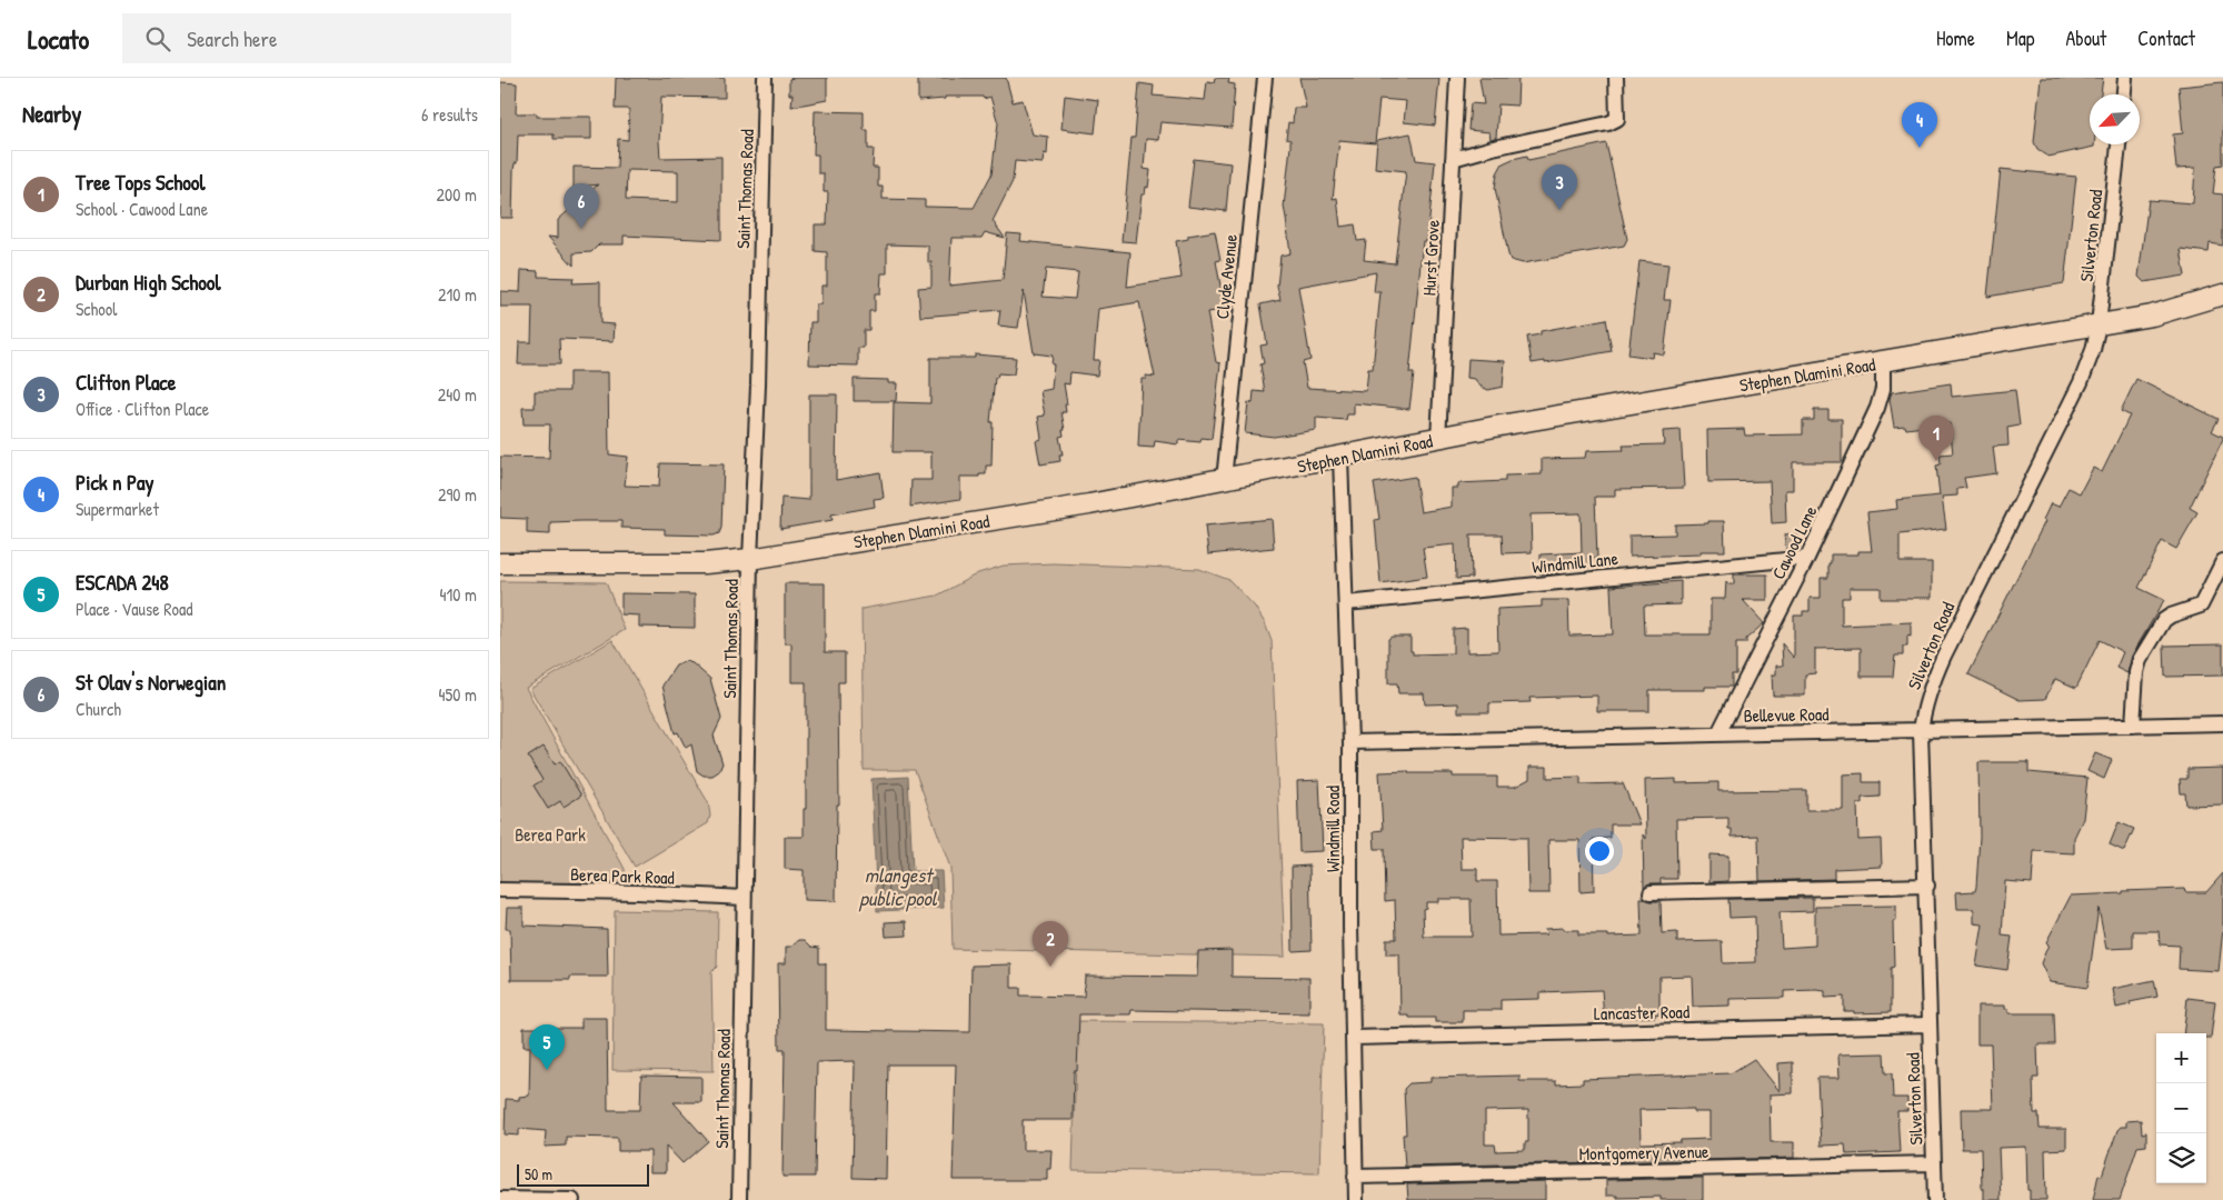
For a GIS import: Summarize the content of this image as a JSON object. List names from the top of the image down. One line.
{"streets":{"main road":["Stephen Dlamini Road"],"street":["Saint Thomas Road","Silverton Road","Hurst Grove","Clyde Avenue","Cawood Lane","Windmill Lane","Bellevue Road","Windmill Road","Berea Park Road","Lancaster Road","Montgomery Avenue"]},"crossings":[["Saint Thomas Road","Stephen Dlamini Road"],["Saint Thomas Road","Berea Park Road"],["Silverton Road","Stephen Dlamini Road"],["Silverton Road","Bellevue Road"],["Silverton Road","Lancaster Road"],["Silverton Road","Montgomery Avenue"],["Hurst Grove","Stephen Dlamini Road"],["Clyde Avenue","Stephen Dlamini Road"],["Stephen Dlamini Road","Cawood Lane"],["Stephen Dlamini Road","Windmill Road"],["Cawood Lane","Windmill Lane"],["Cawood Lane","Bellevue Road"],["Windmill Lane","Windmill Road"],["Bellevue Road","Windmill Road"],["Windmill Road","Lancaster Road"],["Windmill Road","Montgomery Avenue"]],"water":["mlangest public pool"],"parks":["Berea Park"],"scale_bar":"50 m","north":"bottom left","page":{"header":"Locato","search":"Search here","nav":["Home","Map","About","Contact"],"heading":["Nearby","6 results"],"pins":["4","3","6","1","2","5"],"list":[{"mark":"1","name":"Tree Tops School","note":"School · Cawood Lane","value":"200 m"},{"mark":"2","name":"Durban High School","note":"School","value":"210 m"},{"mark":"3","name":"Clifton Place","note":"Office · Clifton Place","value":"240 m"},{"mark":"4","name":"Pick n Pay","note":"Supermarket","value":"290 m"},{"mark":"5","name":"ESCADA 248","note":"Place · Vause Road","value":"410 m"},{"mark":"6","name":"St Olav's Norwegian","note":"Church","value":"450 m"}],"map_buttons":["+","−"],"scale":"50 m"}}
